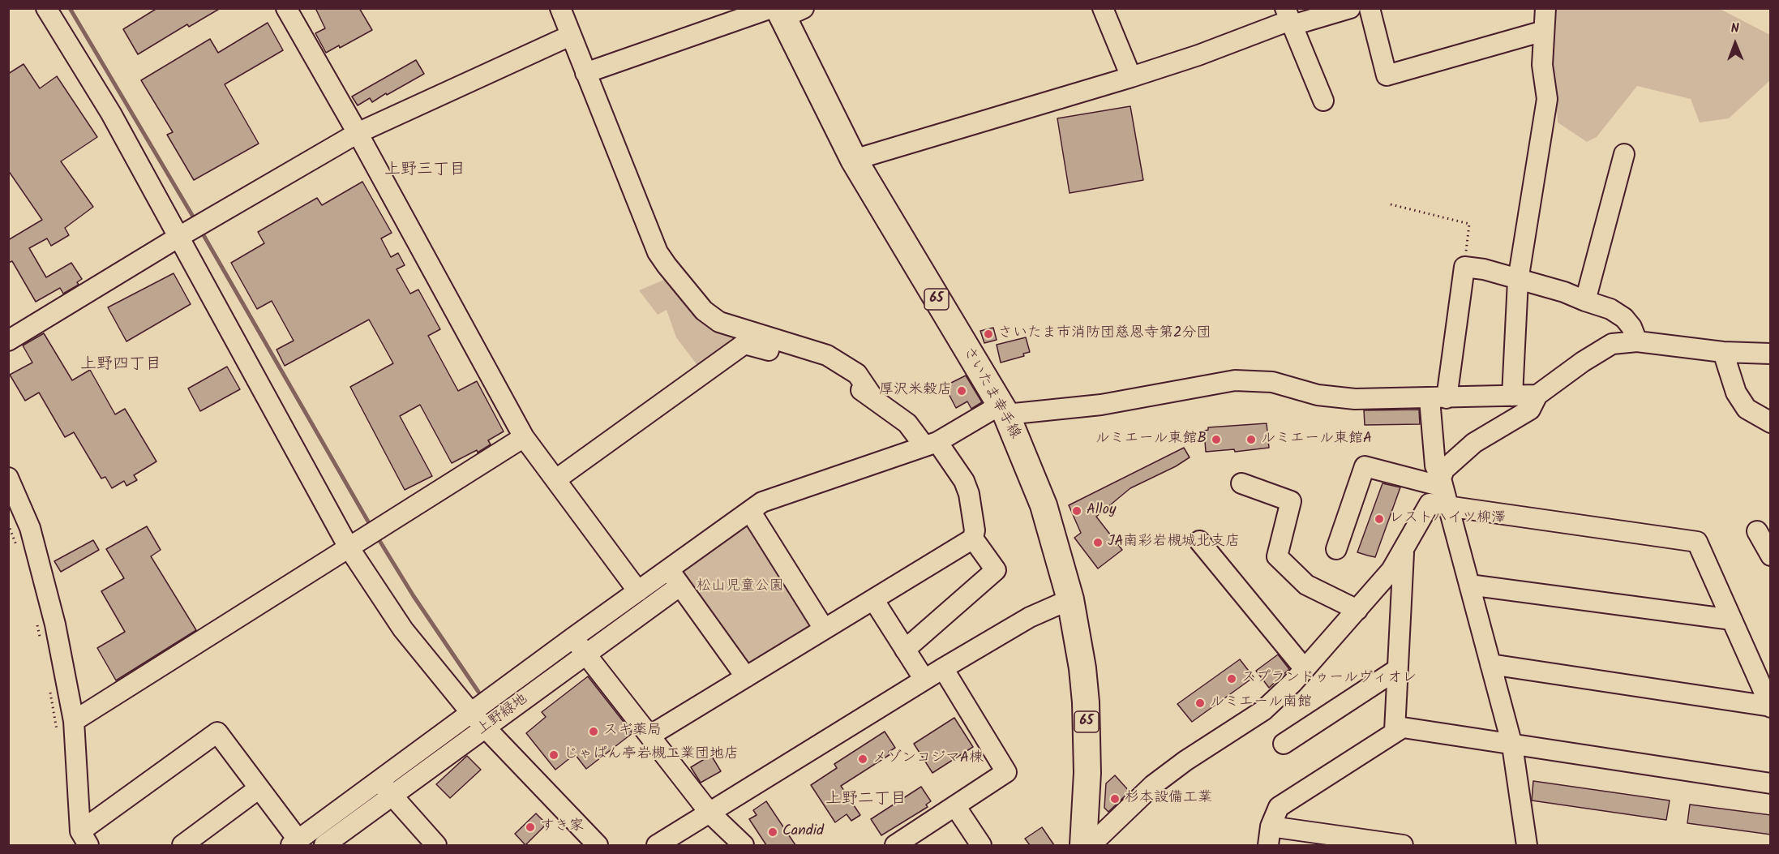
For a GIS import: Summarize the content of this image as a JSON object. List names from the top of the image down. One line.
{"streets":{"main road":["65","さいたま幸手線"],"street":["上野緑地"]},"districts":["上野三丁目","上野四丁目","上野二丁目"],"parks":["松山児童公園"],"places":["さいたま市消防団慈恩寺第2分団","厚沢米穀店","ルミエール東館B","ルミエール東館A","Alloy","レストハイツ柳澤","JA南彩岩槻城北支店","スプランドゥールヴィオレ","ルミエール南館","スギ薬局","じゃぱん亭岩槻工業団地店","メゾンコジマA棟","杉本設備工業","すき家","Candid"],"north":"top"}
